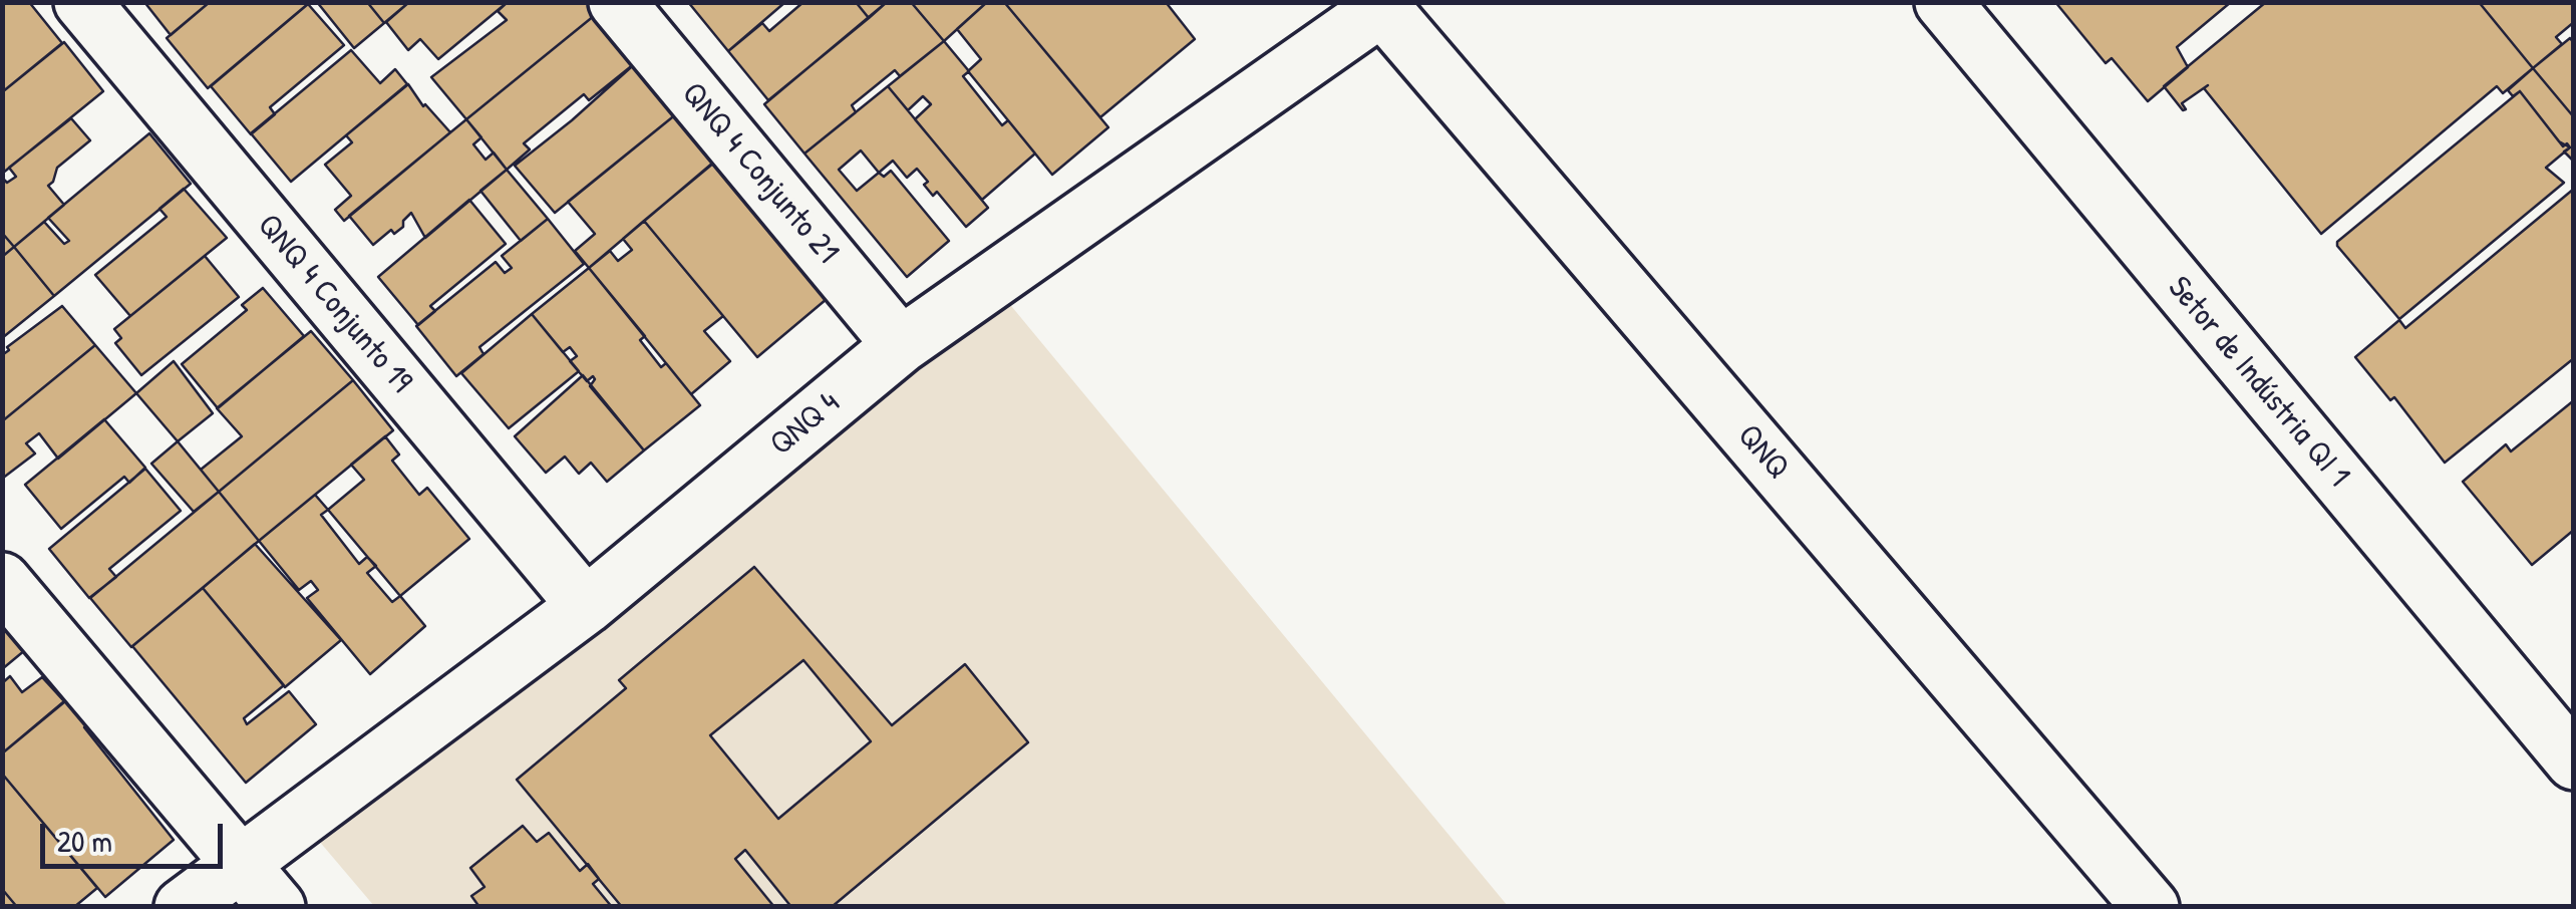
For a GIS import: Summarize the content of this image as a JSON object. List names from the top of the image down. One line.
{"streets":{"street":["QNQ 4 Conjunto 21","QNQ 4 Conjunto 19","Setor de Indústria QI 1","QNQ 4","QNQ"]},"crossings":[["QNQ 4 Conjunto 21","QNQ 4"],["QNQ 4 Conjunto 19","QNQ 4"],["QNQ 4","QNQ"]],"scale_bar":"20 m"}
